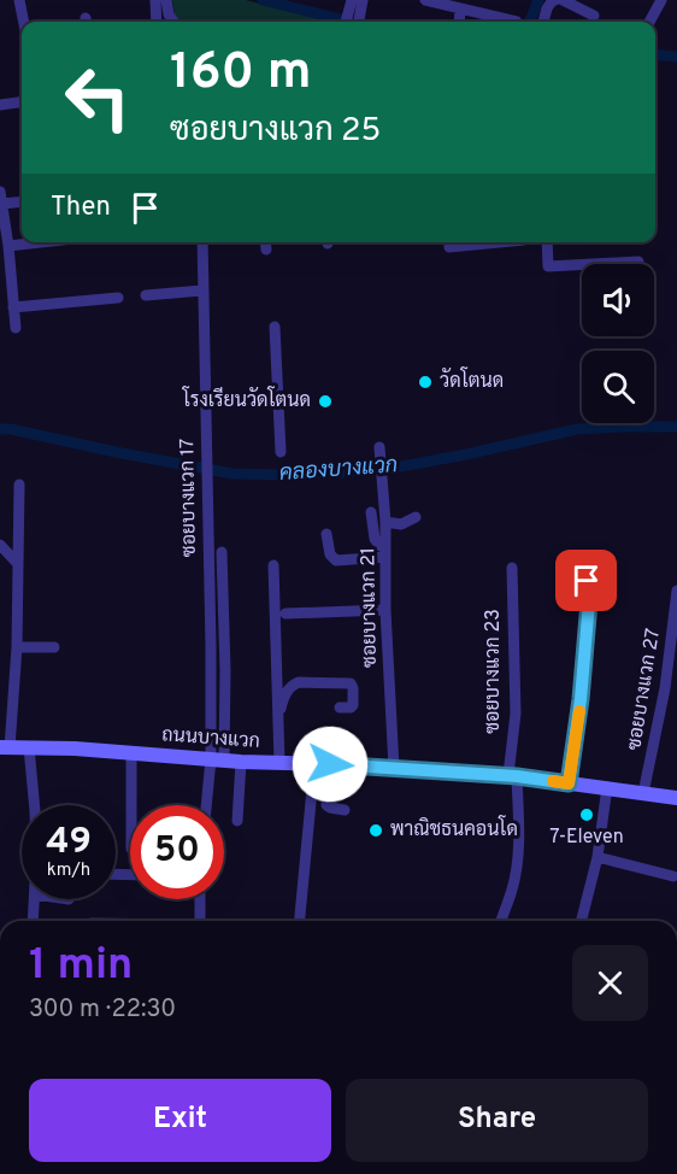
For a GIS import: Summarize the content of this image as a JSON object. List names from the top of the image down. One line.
{"streets":{"main road":["ถนนบางแวก"],"street":["ซอยบางแวก 17","ซอยบางแวก 21","ซอยบางแวก 23","ซอยบางแวก 27"]},"crossings":[["ซอยบางแวก 17","ถนนบางแวก"],["ซอยบางแวก 21","ถนนบางแวก"],["ซอยบางแวก 23","ถนนบางแวก"],["ซอยบางแวก 27","ถนนบางแวก"]],"water":["คลองบางแวก"],"places":["วัดโตนด","โรงเรียนวัดโตนด","7-Eleven","พาณิชธนคอนโด"],"page":{"turn":["160 m","ซอยบางแวก 25"],"then":"Then","speed":"49 km/h","limit":"50","heading":["1 min","300 m · 22:30"],"buttons":["Exit","Share"]}}
